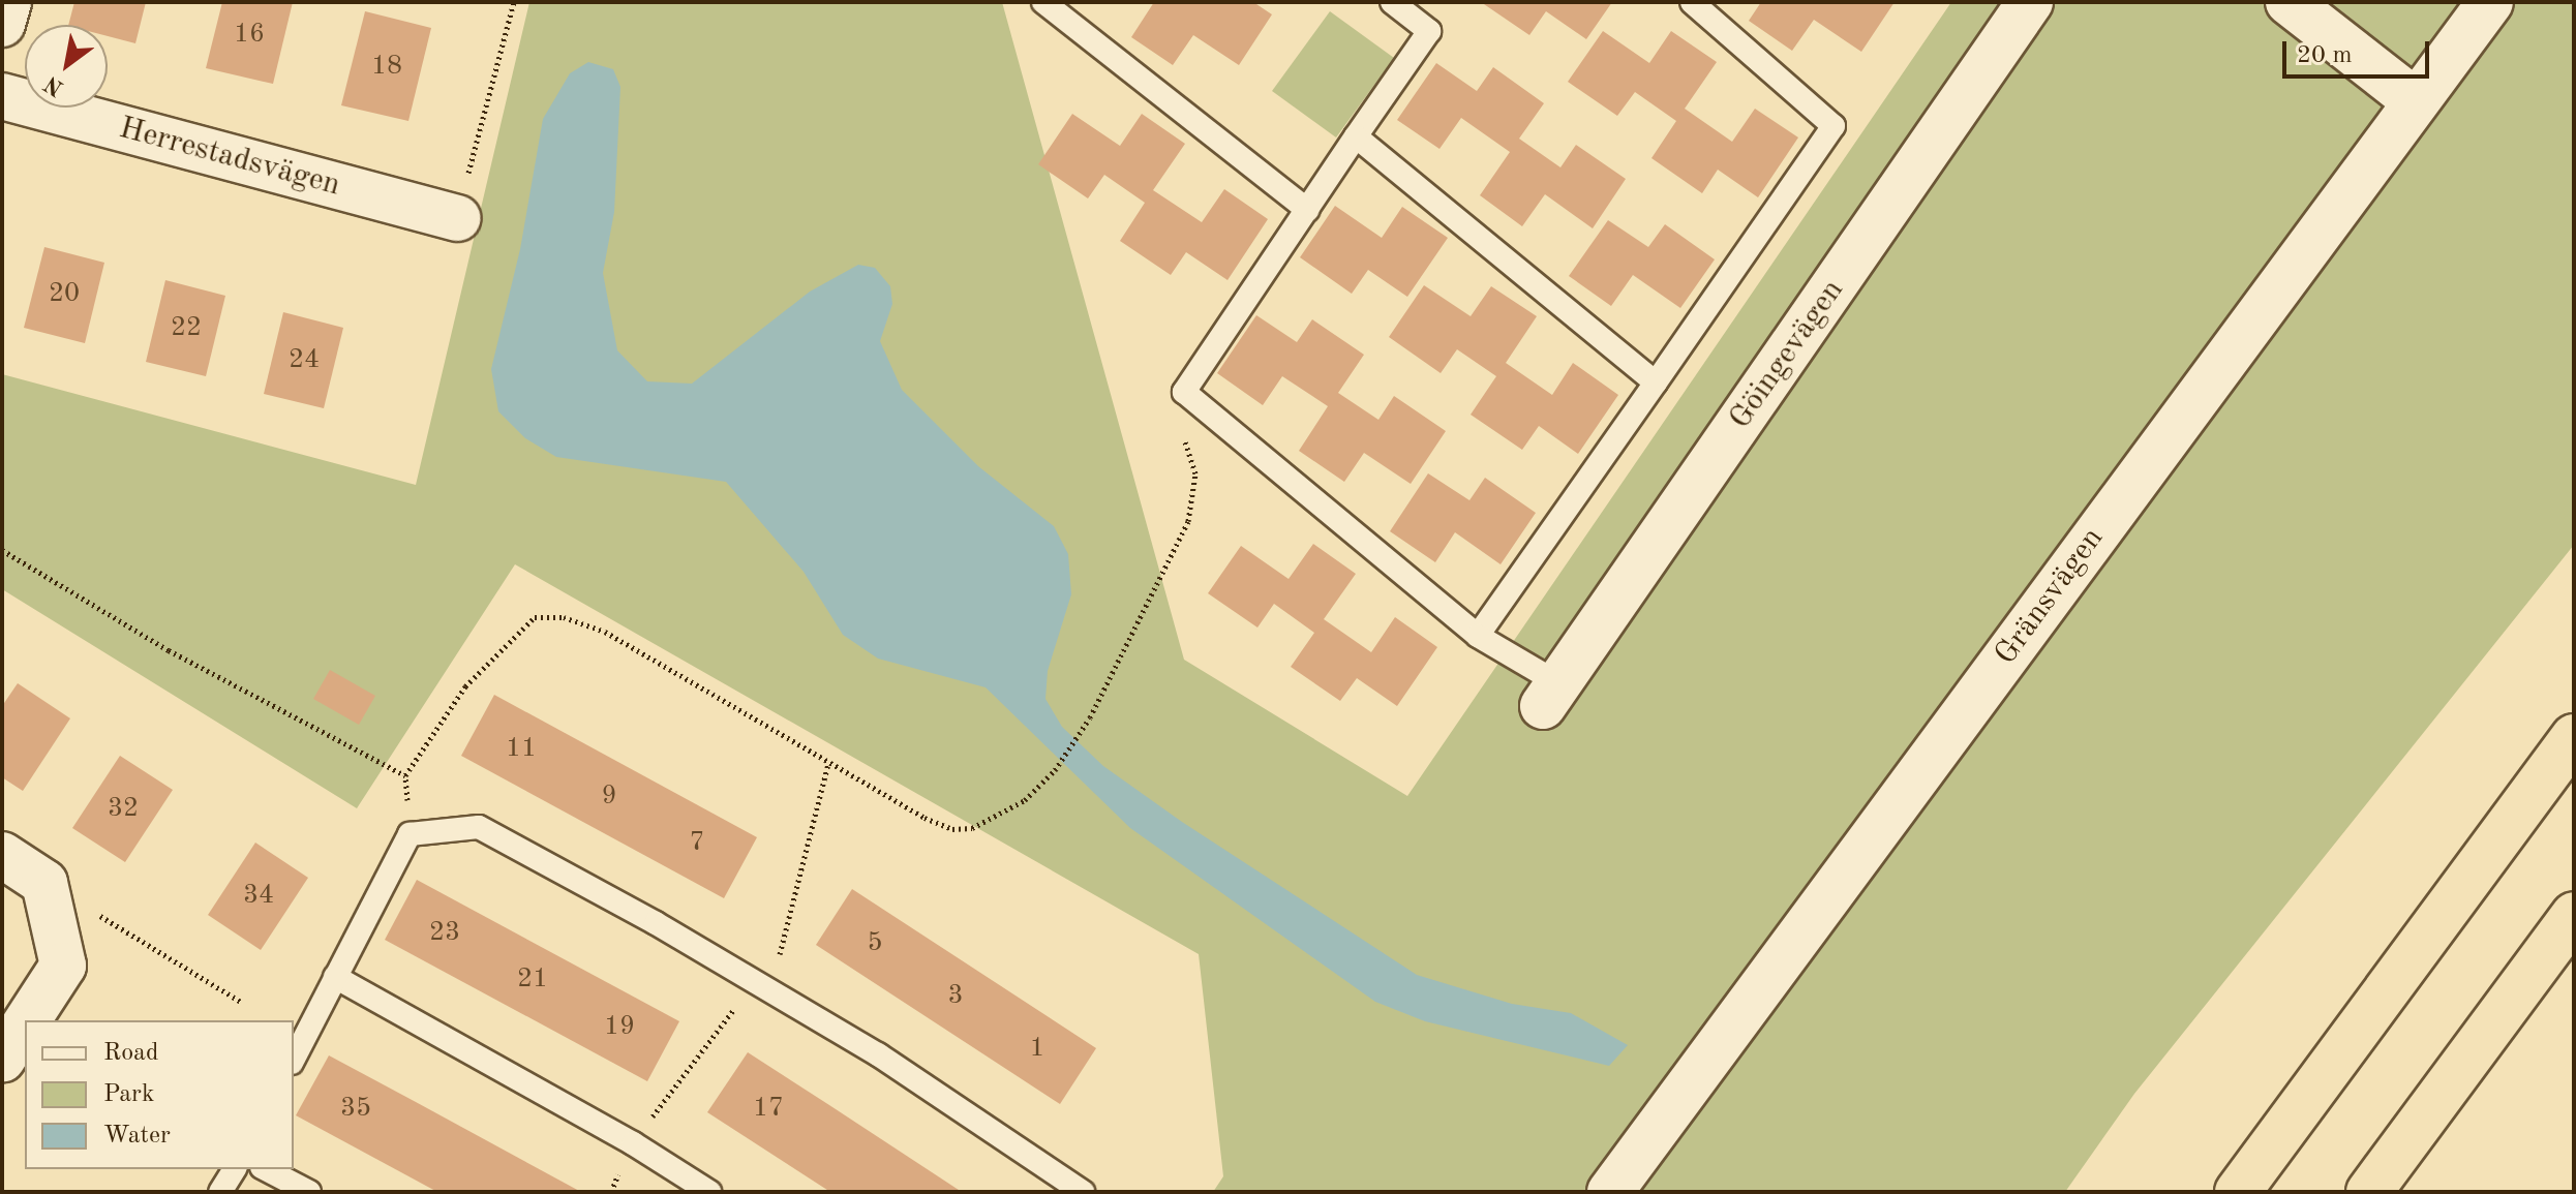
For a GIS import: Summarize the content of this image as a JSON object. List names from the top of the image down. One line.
{"streets":{"street":["Herrestadsvägen","Göingevägen","Gränsvägen"]},"house_numbers":["16","18","20","22","24","11","9","32","7","34","23","5","21","3","19","1","35","17"],"legend":["Road","Park","Water"],"scale_bar":"20 m","north":"bottom left"}
